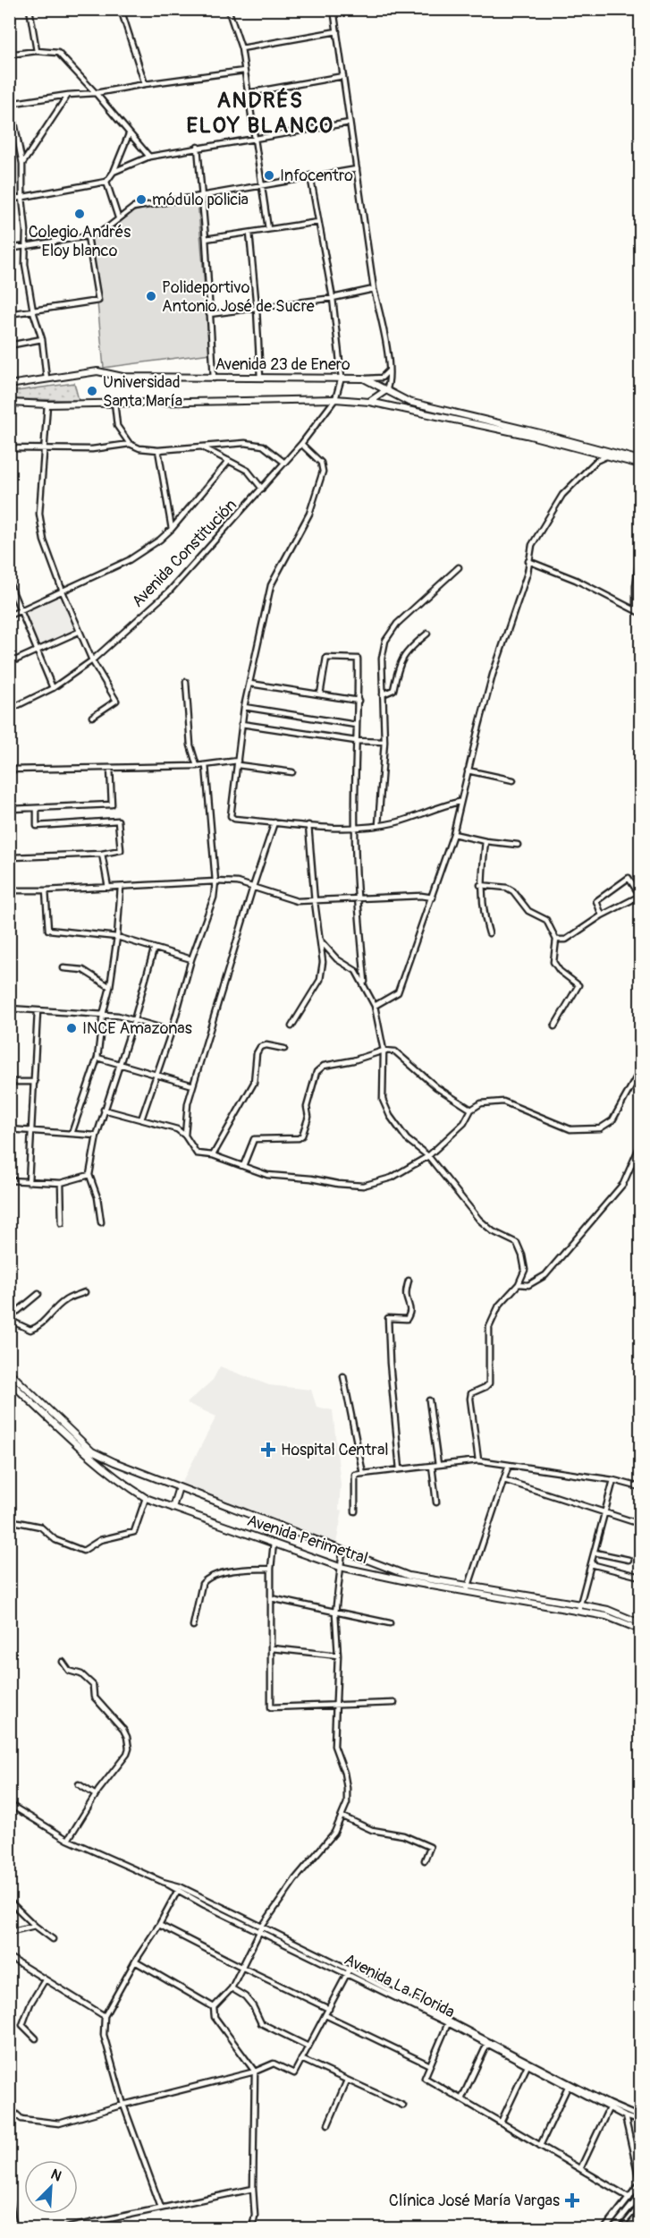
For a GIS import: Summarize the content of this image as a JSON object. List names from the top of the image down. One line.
{"streets":{"main road":["Avenida 23 de Enero","Avenida Perimetral"],"street":["Avenida Constitución","Avenida La Florida"]},"crossings":[["Avenida 23 de Enero","Avenida Constitución"]],"districts":["ANDRÉS ELOY BLANCO"],"places":{"other":["Infocentro","módulo policia","Colegio Andrés Eloy blanco","Polideportivo Antonio José de Sucre","Universidad Santa María","INCE Amazonas"],"health":["Hospital Central","Clínica José María Vargas"]},"north":"top right"}
